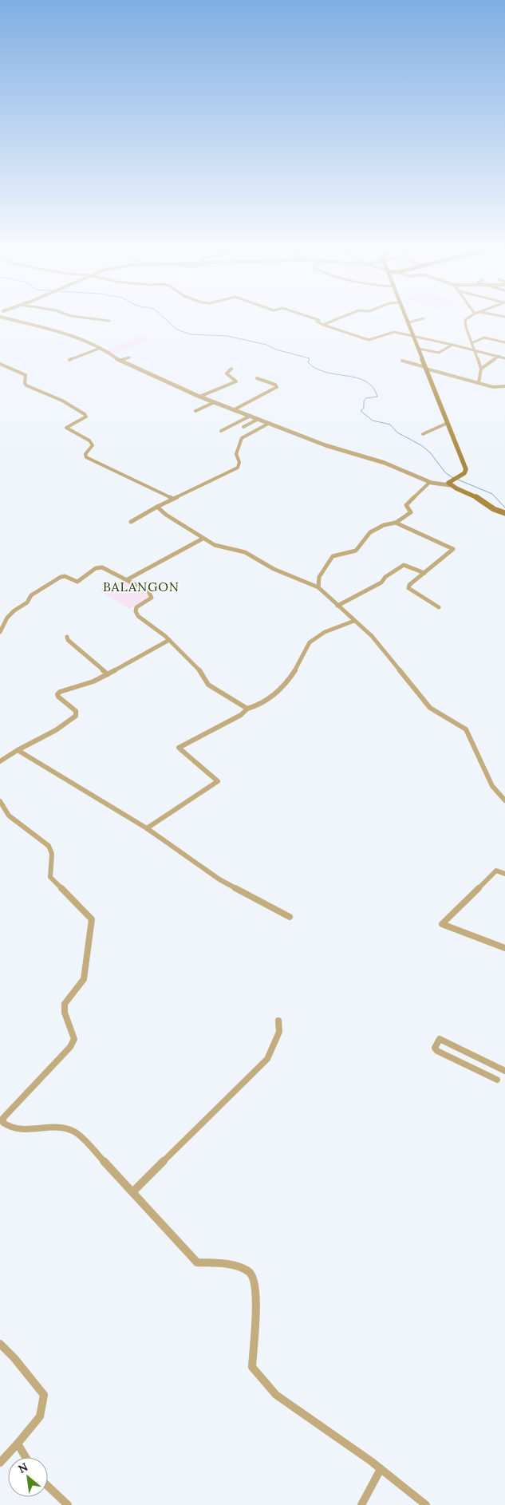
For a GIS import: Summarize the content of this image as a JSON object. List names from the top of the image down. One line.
{"districts":["BALANGON"],"north":"top left"}
